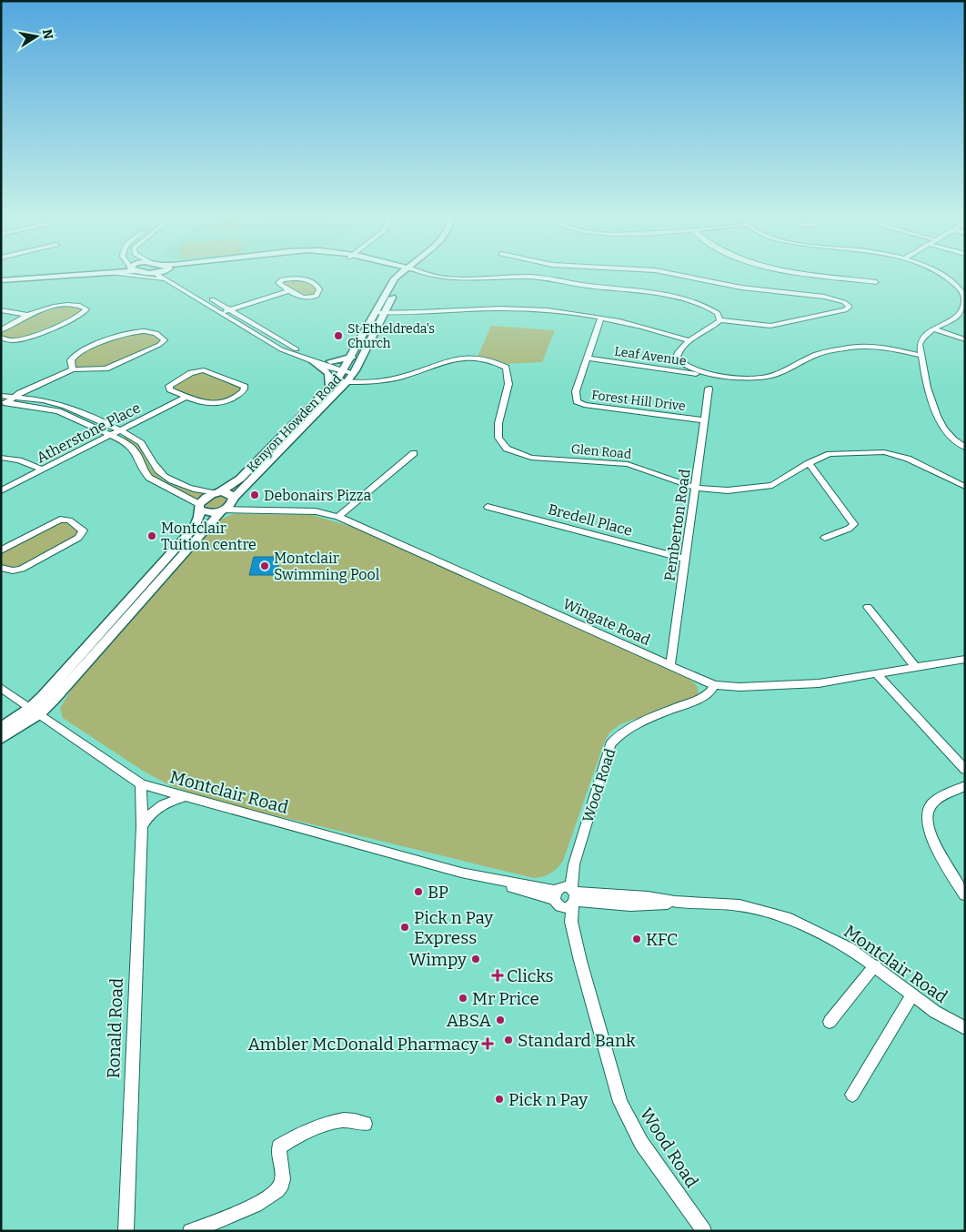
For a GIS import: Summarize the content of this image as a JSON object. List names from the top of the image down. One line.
{"streets":{"street":["Leaf Avenue","Forest Hill Drive","Kenyon Howden Road","Atherstone Place","Glen Road","Bredell Place","Pemberton Road","Wingate Road","Wood Road","Montclair Road","Ronald Road"]},"crossings":[["Leaf Avenue","Forest Hill Drive"],["Forest Hill Drive","Pemberton Road"],["Kenyon Howden Road","Glen Road"],["Kenyon Howden Road","Wingate Road"],["Kenyon Howden Road","Montclair Road"],["Glen Road","Pemberton Road"],["Bredell Place","Pemberton Road"],["Pemberton Road","Wingate Road"],["Wingate Road","Wood Road"],["Wood Road","Montclair Road"],["Montclair Road","Ronald Road"]],"places":{"other":["St Etheldreda's Church","Debonairs Pizza","Montclair Tuition centre","Montclair Swimming Pool","BP","Pick n Pay Express","KFC","Wimpy","Mr Price","ABSA","Standard Bank","Pick n Pay"],"health":["Clicks","Ambler McDonald Pharmacy"]},"north":"right"}
